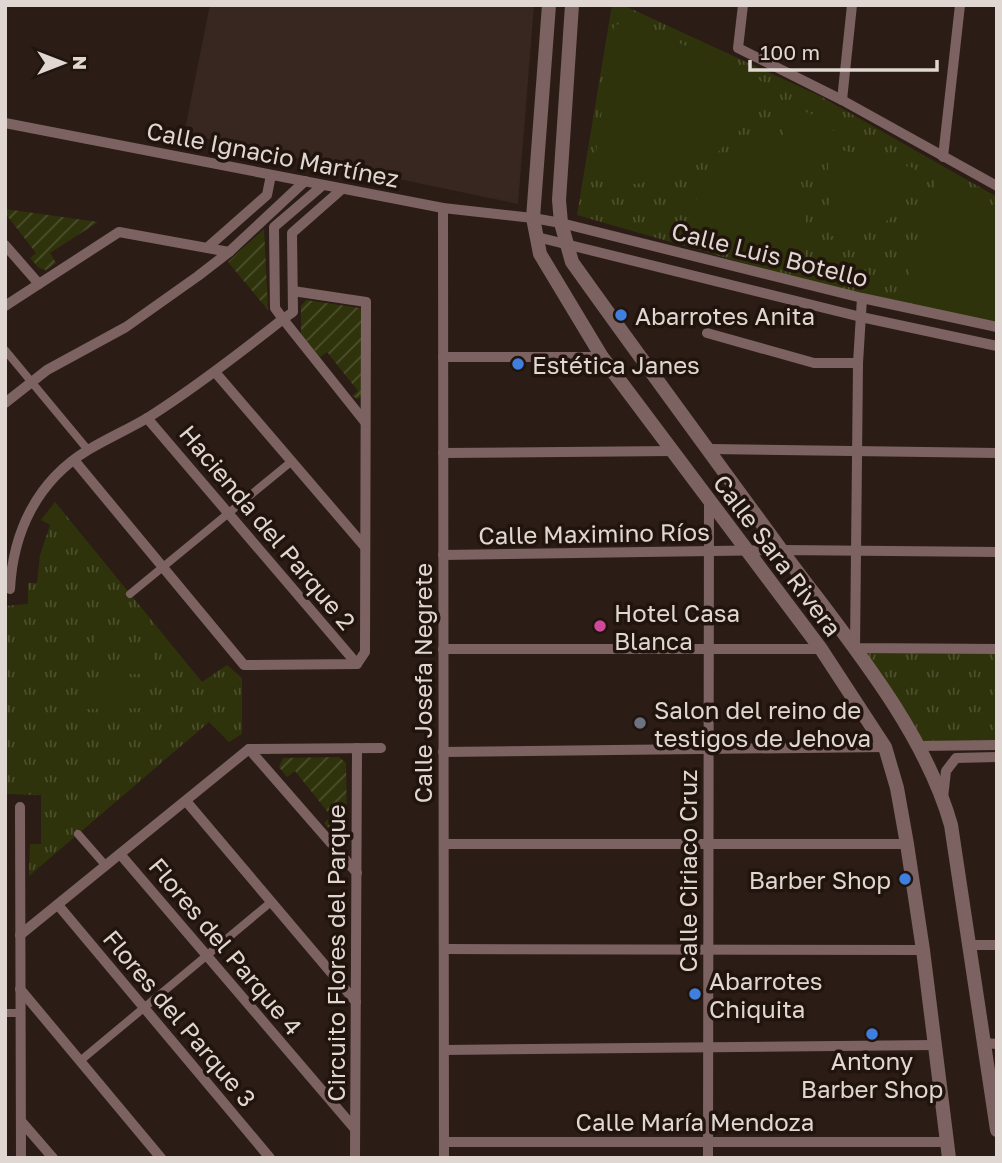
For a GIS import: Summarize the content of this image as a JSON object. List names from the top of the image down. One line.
{"streets":{"street":["Calle Ignacio Martínez","Calle Luis Botello","Hacienda del Parque 2","Calle Maximino Ríos","Calle Sara Rivera","Calle Josefa Negrete","Calle Ciriaco Cruz","Flores del Parque 4","Circuito Flores del Parque","Flores del Parque 3","Calle María Mendoza"]},"crossings":[["Calle Ignacio Martínez","Calle Luis Botello"],["Calle Ignacio Martínez","Calle Sara Rivera"],["Calle Ignacio Martínez","Calle Josefa Negrete"],["Calle Luis Botello","Calle Sara Rivera"],["Calle Maximino Ríos","Calle Sara Rivera"],["Calle Maximino Ríos","Calle Josefa Negrete"],["Calle Maximino Ríos","Calle Ciriaco Cruz"],["Calle Sara Rivera","Calle Ciriaco Cruz"],["Calle Sara Rivera","Calle María Mendoza"],["Calle Josefa Negrete","Calle María Mendoza"],["Calle Ciriaco Cruz","Calle María Mendoza"],["Flores del Parque 4","Circuito Flores del Parque"]],"places":["Abarrotes Anita","Estética Janes","Hotel Casa Blanca","Salon del reino de testigos de Jehova","Barber Shop","Abarrotes Chiquita","Antony Barber Shop"],"scale_bar":"100 m","north":"right"}
